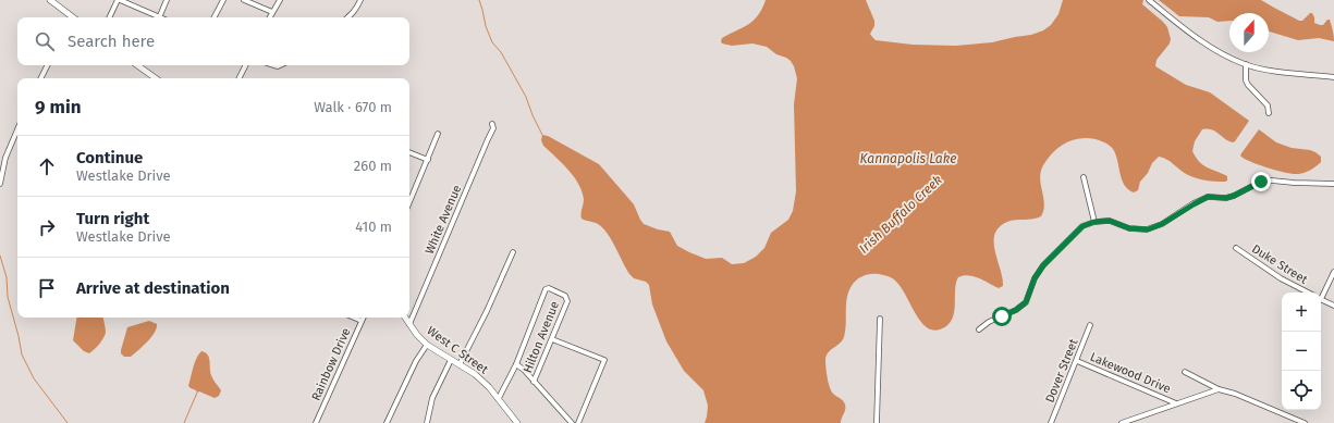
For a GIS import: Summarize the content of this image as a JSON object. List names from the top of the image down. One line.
{"streets":{"main road":["West C Street"],"street":["White Avenue","Duke Street","Hilton Avenue","Rainbow Drive","Dover Street","Lakewood Drive"]},"crossings":[["White Avenue","West C Street"],["Dover Street","Lakewood Drive"]],"water":["Kannapolis Lake","Irish Buffalo Creek"],"north":"top","page":{"search":"Search here","heading":["9 min","Walk · 670 m"],"list":[["Continue","Westlake Drive","260 m"],["Turn right","Westlake Drive","410 m"],"Arrive at destination"],"map_buttons":["+","−"]}}
